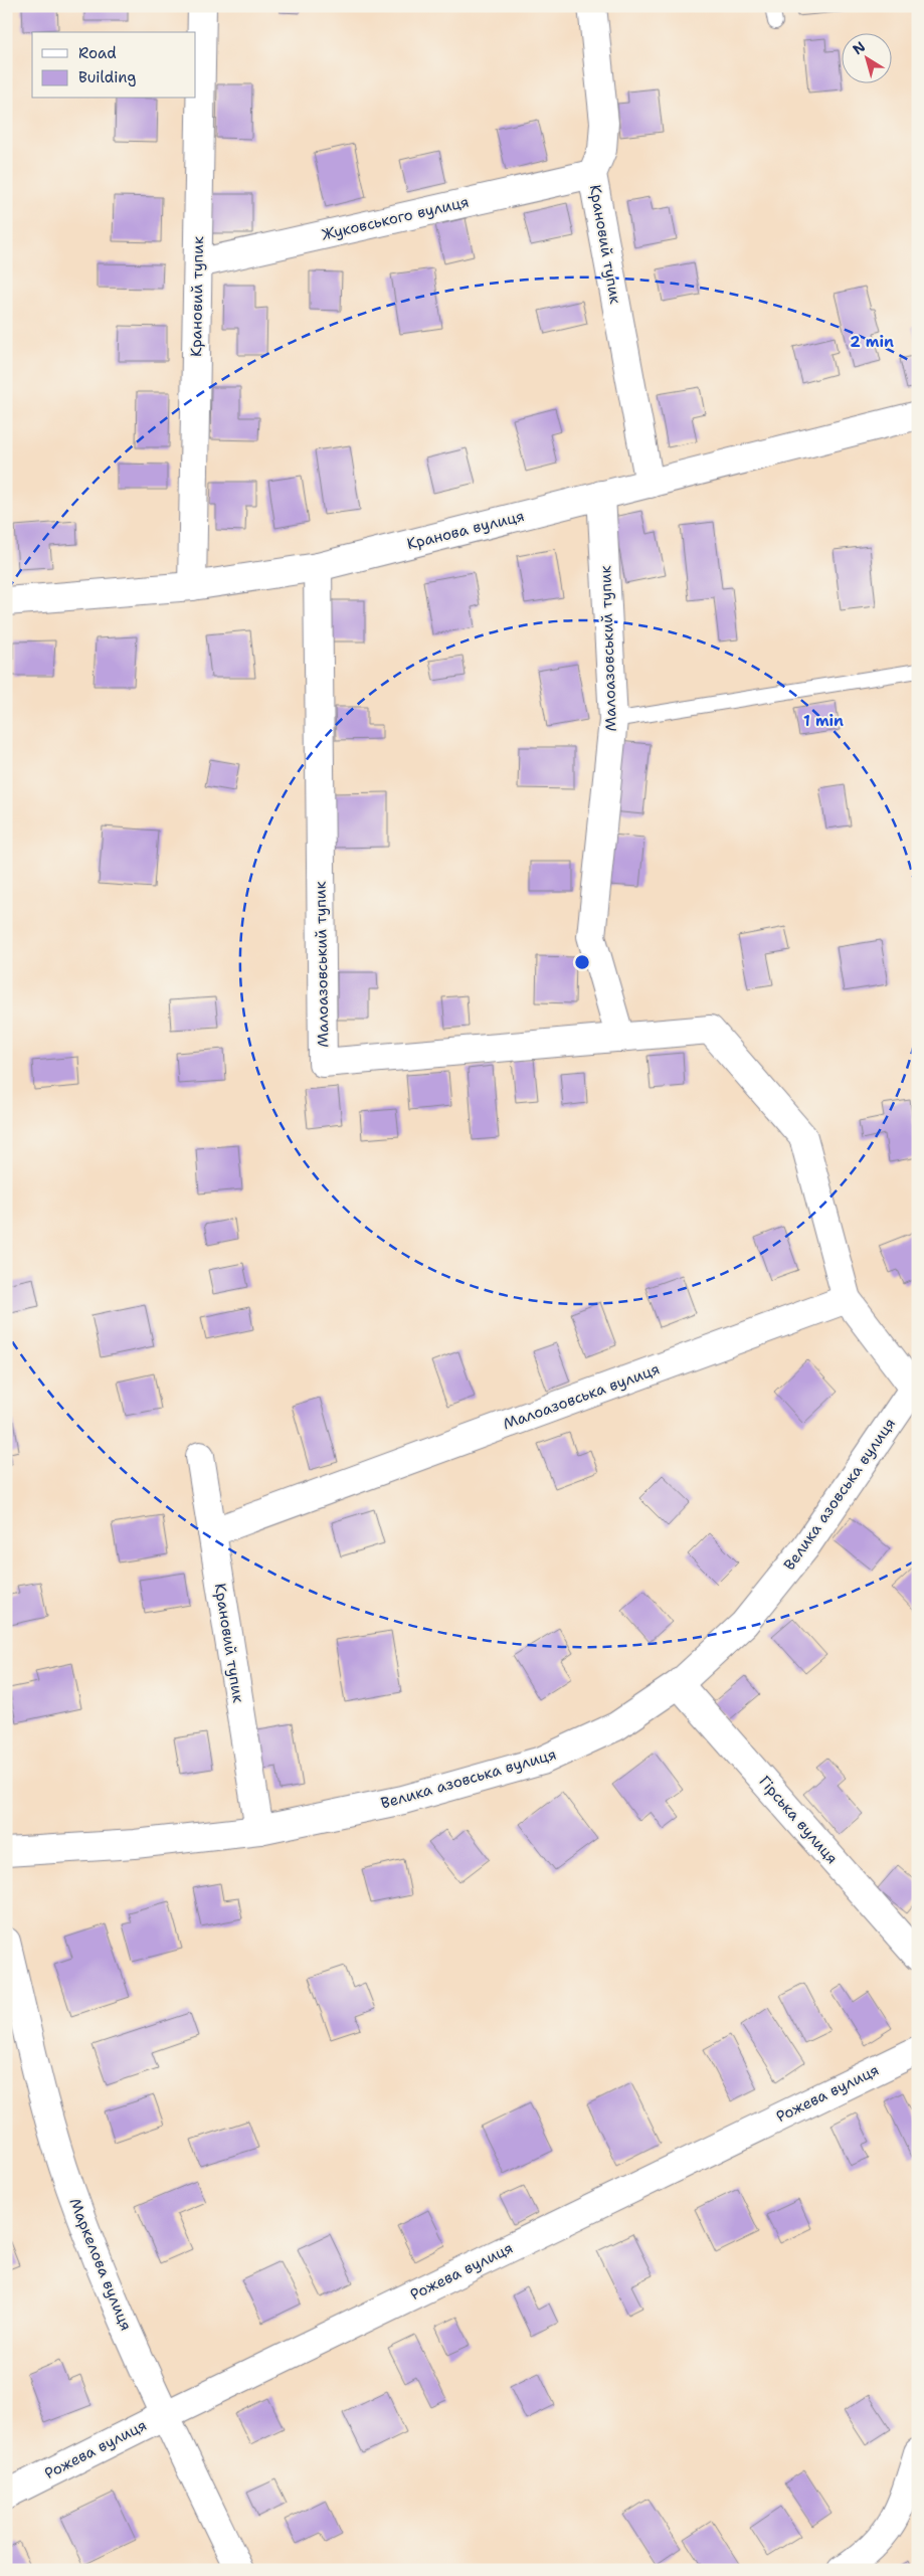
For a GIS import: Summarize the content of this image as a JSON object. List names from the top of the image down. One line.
{"streets":{"street":["Жуковського вулиця","Крановий тупик","Кранова вулиця","Малоазовський тупик","Малоазовська вулиця","Велика азовська вулиця","Гірська вулиця","Рожева вулиця","Маркелова вулиця"]},"crossings":[["Жуковського вулиця","Крановий тупик"],["Крановий тупик","Кранова вулиця"],["Крановий тупик","Малоазовська вулиця"],["Крановий тупик","Велика азовська вулиця"],["Кранова вулиця","Малоазовський тупик"],["Малоазовський тупик","Малоазовська вулиця"],["Велика азовська вулиця","Гірська вулиця"],["Рожева вулиця","Маркелова вулиця"]],"legend":["Road","Building"],"north":"top left","rings":["2 min","1 min"]}
